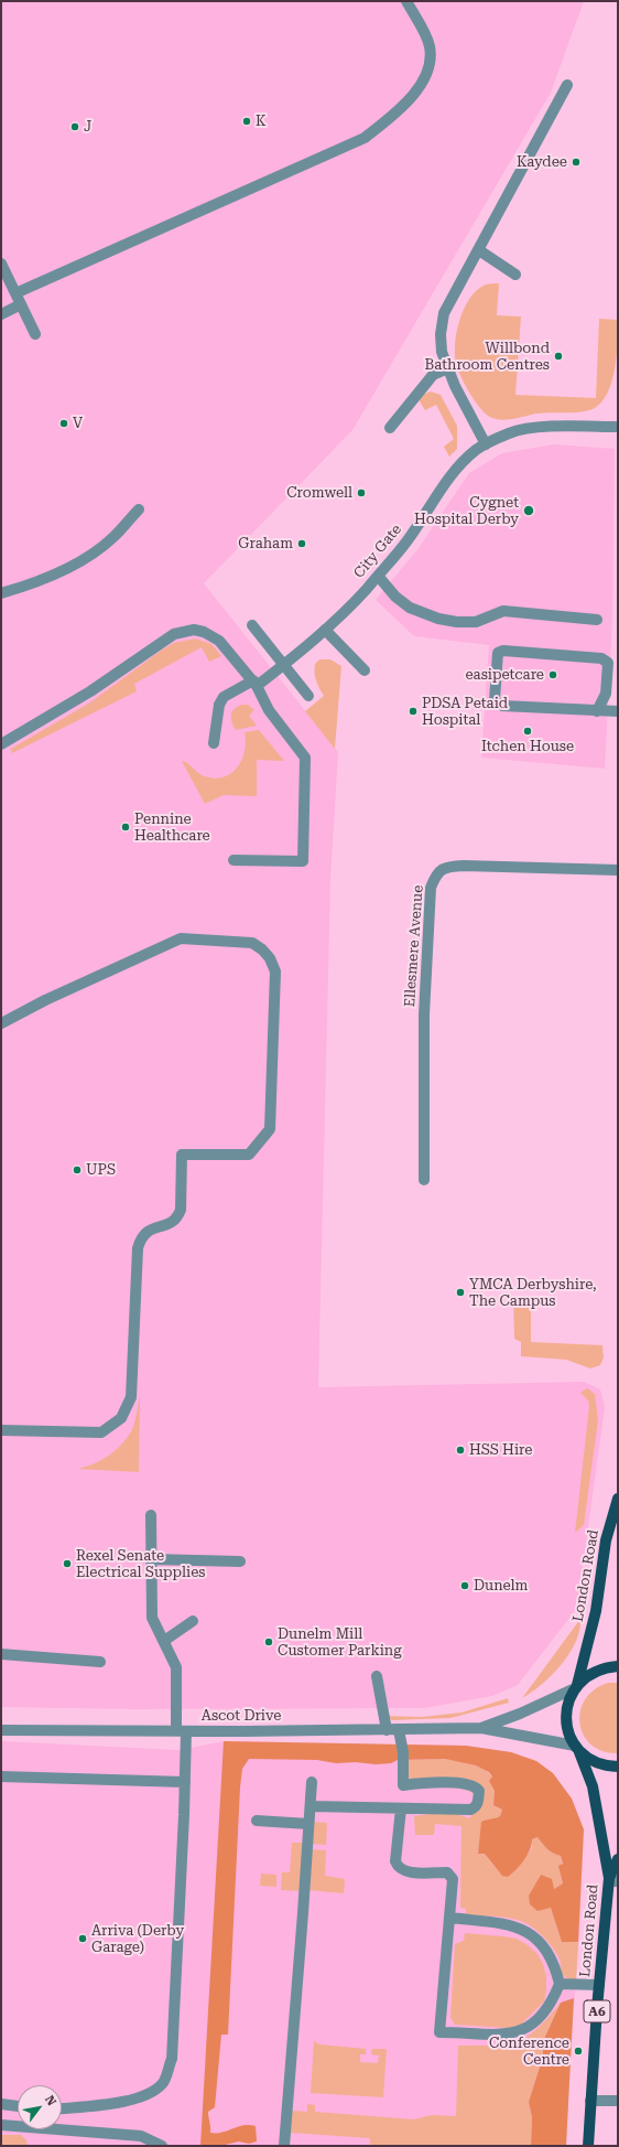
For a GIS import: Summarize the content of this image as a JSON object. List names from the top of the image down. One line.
{"streets":{"main road":["London Road","A6"],"street":["City Gate","Ellesmere Avenue","Ascot Drive"]},"crossings":[["London Road","Ascot Drive"]],"places":["K","J","Kaydee","Willbond Bathroom Centres","V","Cromwell","Cygnet Hospital Derby","Graham","easipetcare","PDSA Petaid Hospital","Itchen House","Pennine Healthcare","UPS","YMCA Derbyshire, The Campus","HSS Hire","Rexel Senate Electrical Supplies","Dunelm","Dunelm Mill Customer Parking","Arriva (Derby Garage)","Conference Centre"],"north":"top right"}
